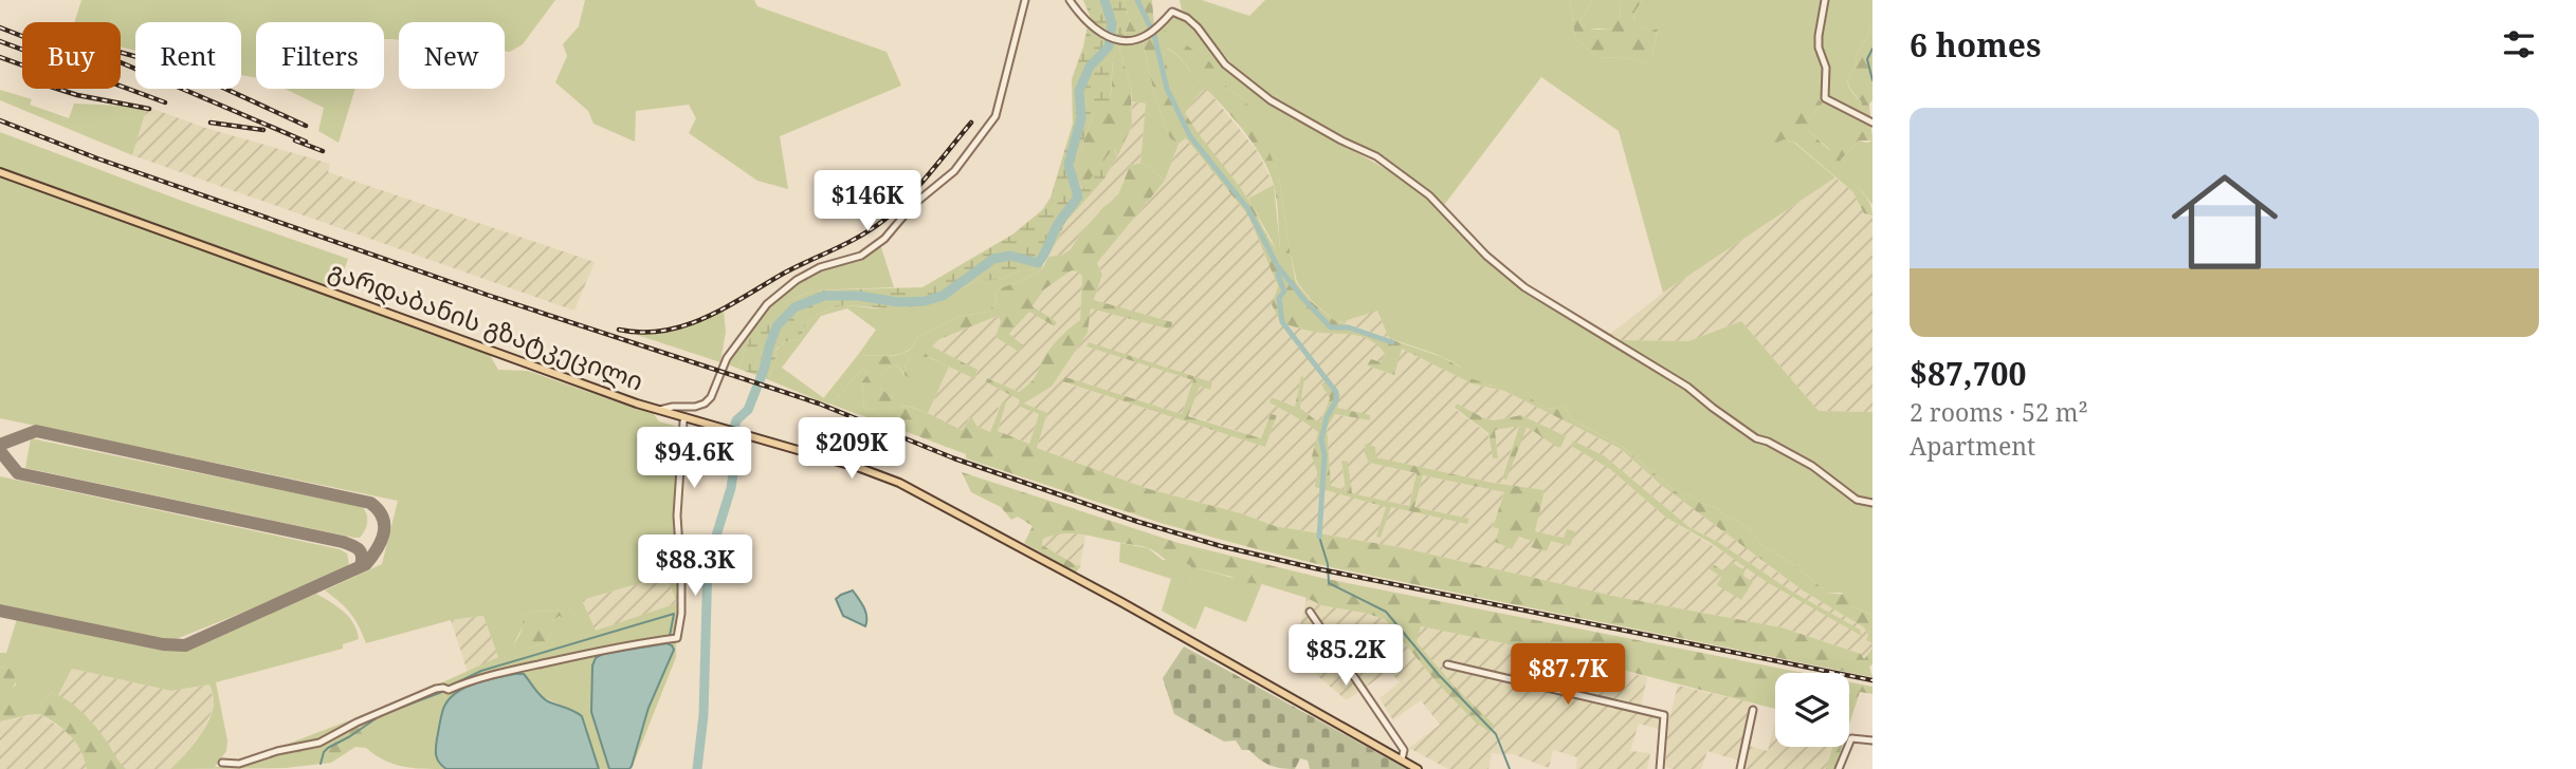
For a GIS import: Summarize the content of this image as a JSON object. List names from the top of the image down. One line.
{"streets":{"main road":["გარდაბანის გზატკეცილი"]},"page":{"heading":"6 homes","chip":["Buy","Rent","Filters","New"],"list":[{"name":"$87,700","note":"2 rooms · 52 m² · Apartment"}],"price":["$146K","$209K","$94.6K","$88.3K","$85.2K","$87.7K"]}}
